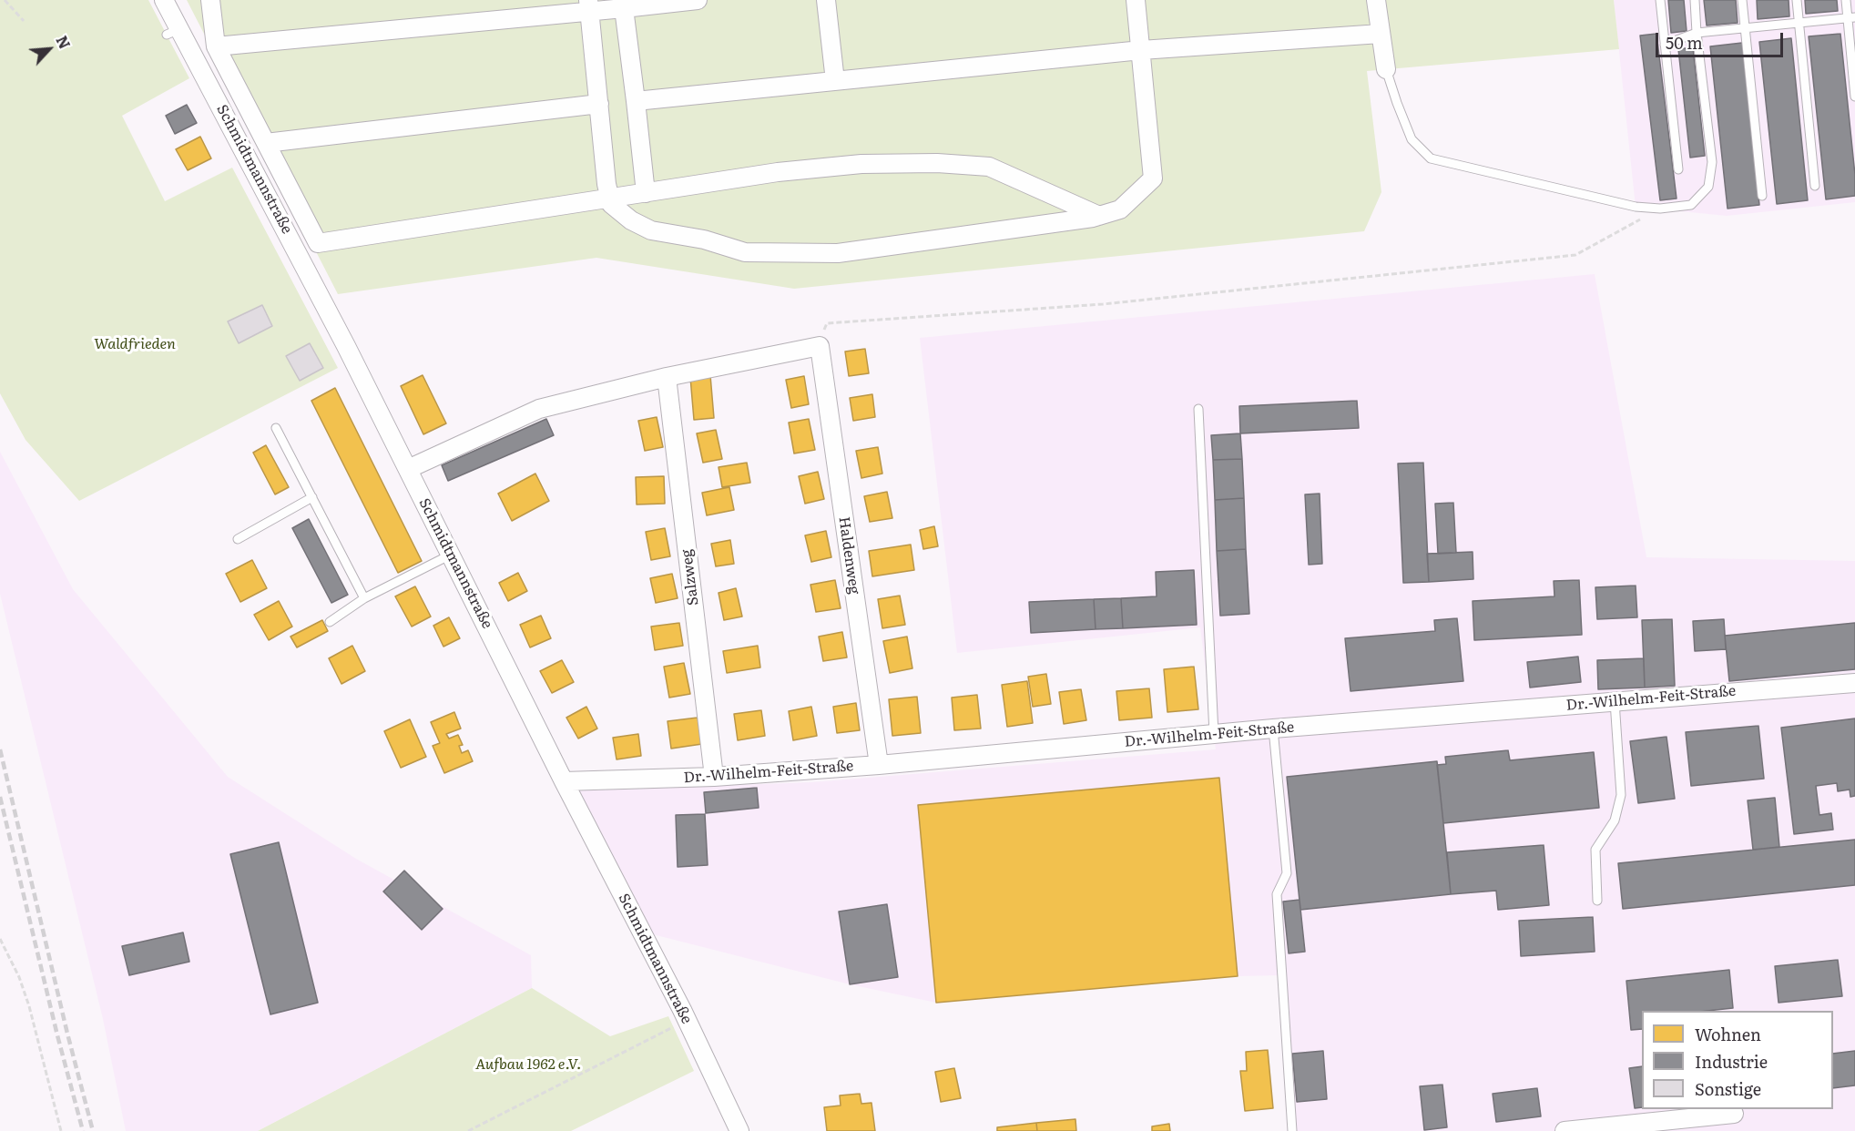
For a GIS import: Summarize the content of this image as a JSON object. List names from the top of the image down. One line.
{"streets":{"street":["Schmidtmannstraße","Haldenweg","Salzweg","Dr.-Wilhelm-Feit-Straße"]},"crossings":[["Schmidtmannstraße","Dr.-Wilhelm-Feit-Straße"],["Haldenweg","Dr.-Wilhelm-Feit-Straße"],["Salzweg","Dr.-Wilhelm-Feit-Straße"]],"parks":["Waldfrieden","Aufbau 1962 e.V."],"legend":["Wohnen","Industrie","Sonstige"],"scale_bar":"50 m","north":"top right"}
